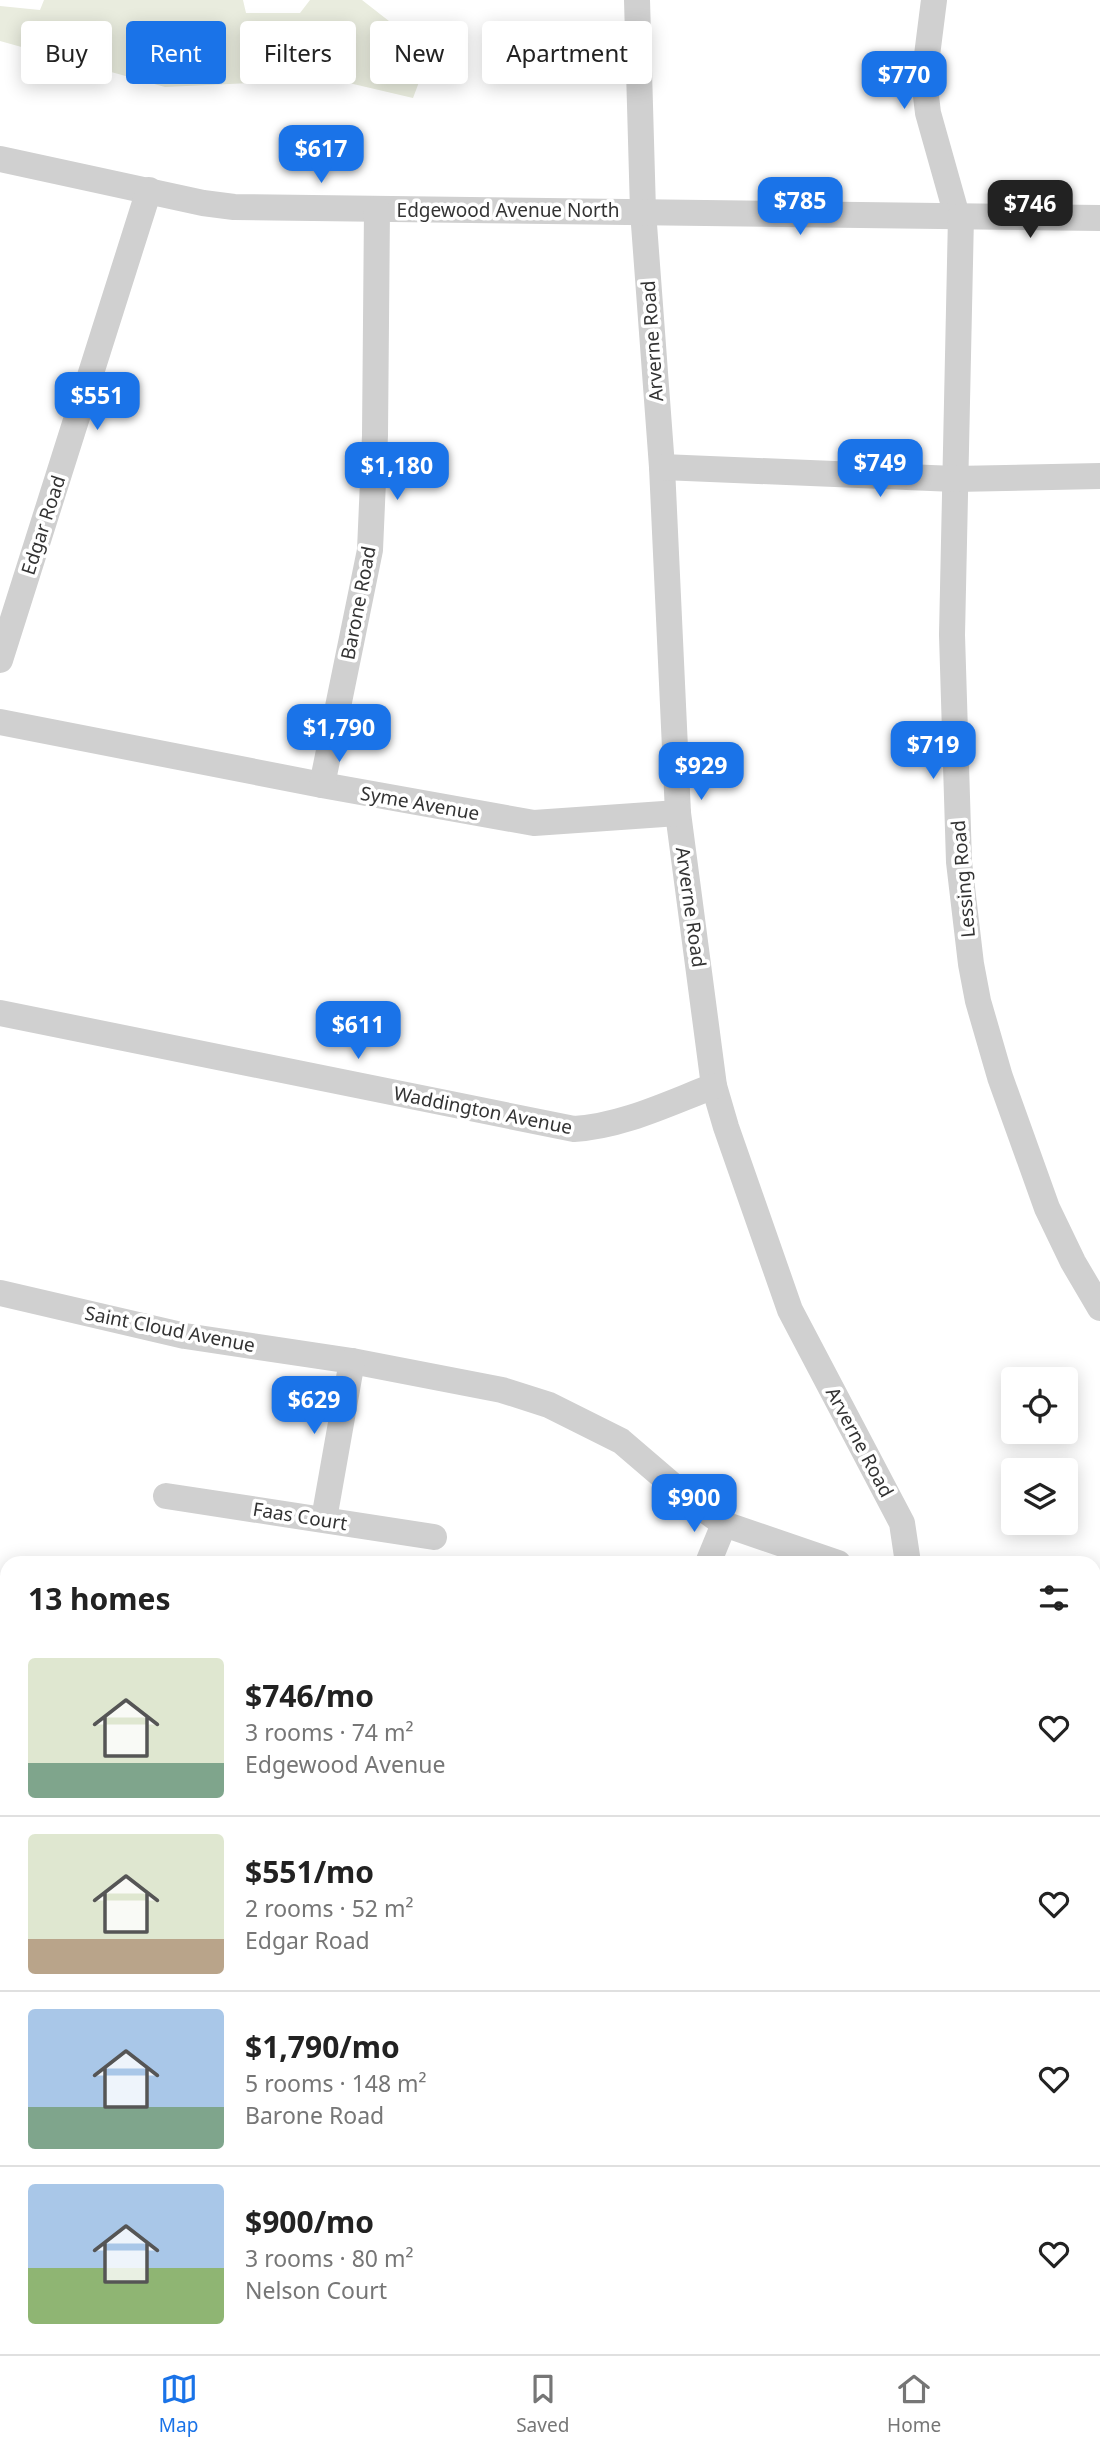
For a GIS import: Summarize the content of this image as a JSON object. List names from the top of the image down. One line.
{"streets":{"street":["Edgewood Avenue North","Arverne Road","Edgar Road","Barone Road","Syme Avenue","Lessing Road","Waddington Avenue","Saint Cloud Avenue","Faas Court"]},"crossings":[["Edgewood Avenue North","Arverne Road"],["Edgewood Avenue North","Edgar Road"],["Edgewood Avenue North","Barone Road"],["Edgewood Avenue North","Lessing Road"],["Arverne Road","Syme Avenue"],["Arverne Road","Waddington Avenue"],["Barone Road","Syme Avenue"]],"page":{"chip":["Buy","Rent","Filters","New","Apartment"],"price":["$770","$617","$785","$746","$551","$749","$1,180","$1,790","$719","$929","$611","$629","$900"],"heading":"13 homes","list":[{"name":"$746/mo","note":"3 rooms · 74 m² · Edgewood Avenue"},{"name":"$551/mo","note":"2 rooms · 52 m² · Edgar Road"},{"name":"$1,790/mo","note":"5 rooms · 148 m² · Barone Road"},{"name":"$900/mo","note":"3 rooms · 80 m² · Nelson Court"}],"tabs":["Map","Saved","Home"]}}
